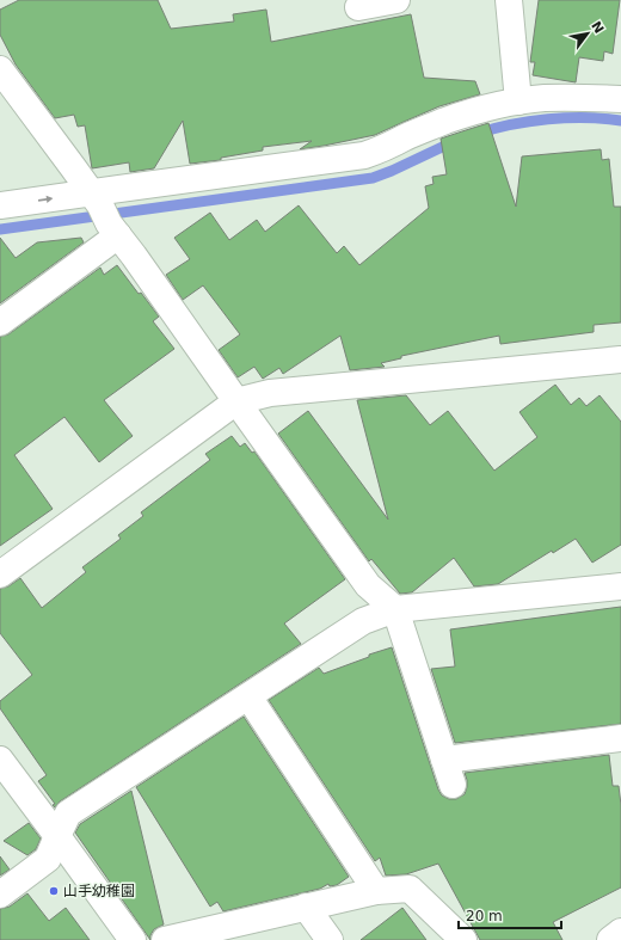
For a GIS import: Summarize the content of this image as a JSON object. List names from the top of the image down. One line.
{"places":["山手幼稚園"],"scale_bar":"20 m","north":"top right"}
